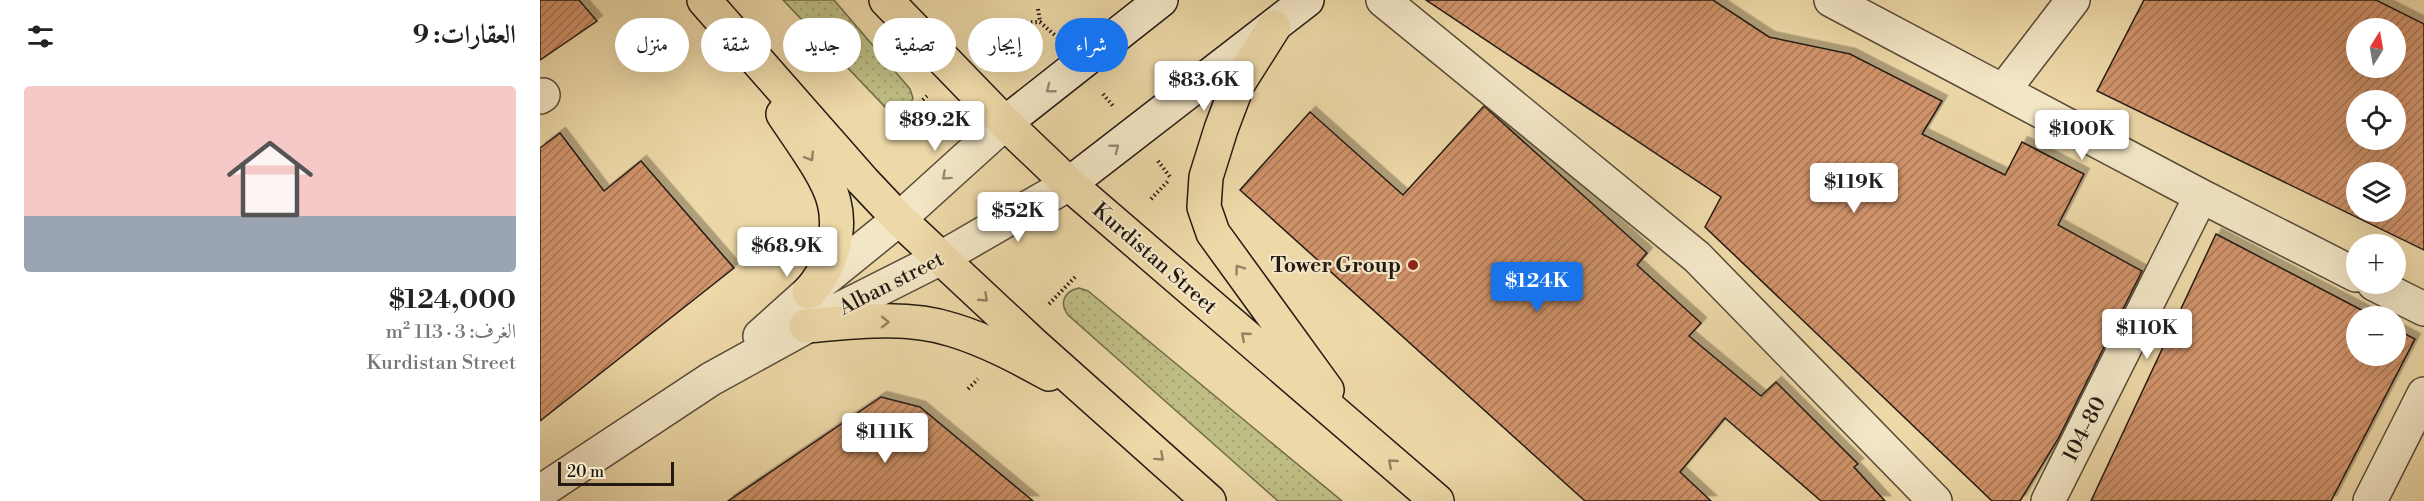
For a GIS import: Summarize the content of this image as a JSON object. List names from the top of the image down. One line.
{"streets":{"highway":["Kurdistan Street"],"street":["Alban street","104-80"]},"crossings":[["Kurdistan Street","Alban street"]],"places":["Tower Group"],"scale_bar":"20 m","north":"top","page":{"heading":"العقارات: 9","map_buttons":["+","−"],"chip":["شراء","إيجار","تصفية","جديد","شقة","منزل"],"price":["$83.6K","$89.2K","$100K","$119K","$52K","$68.9K","$124K","$110K","$111K"],"list":[{"name":"$124,000","note":"الغرف: 3 · 113 m² · Kurdistan Street"}],"scale":"20 m"}}
